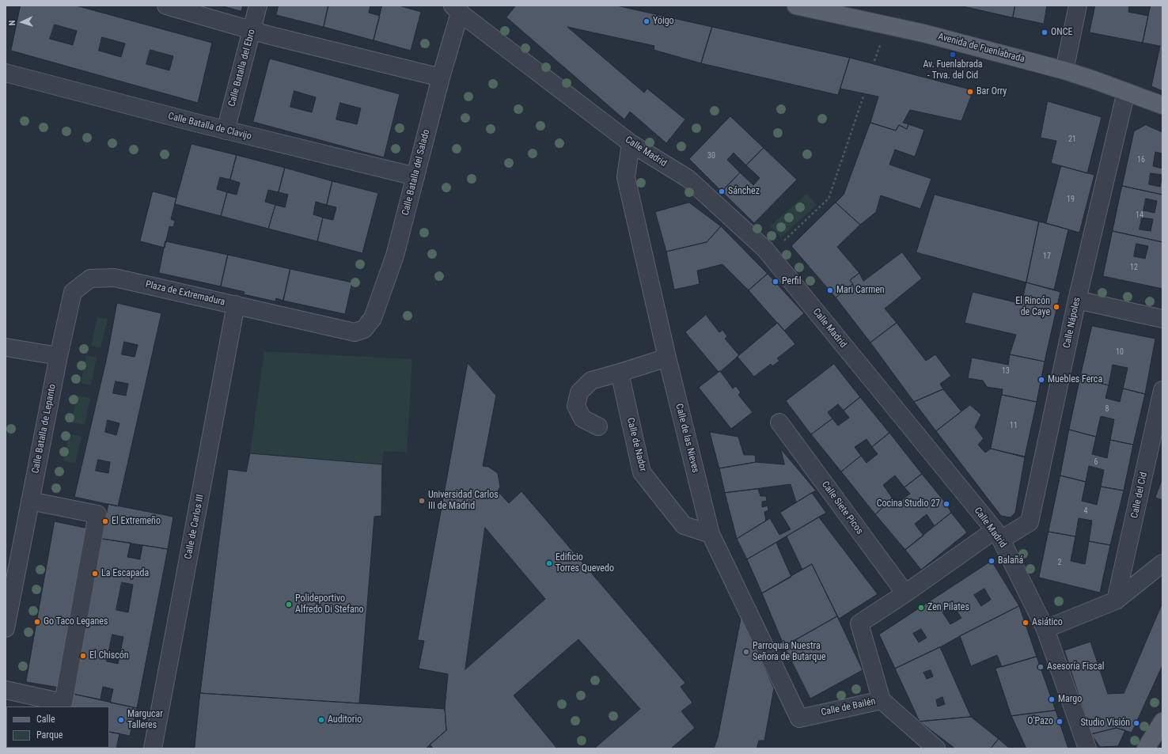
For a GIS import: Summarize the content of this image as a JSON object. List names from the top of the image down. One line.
{"streets":{"main road":["Avenida de Fuenlabrada"],"street":["Calle Batalla del Ebro","Calle Batalla de Clavijo","Calle Madrid","Calle Batalla del Salado","Plaza de Extremadura","Calle Nápoles","Calle Batalla de Lepanto","Calle de las Nieves","Calle de Nador","Calle del Cid","Calle Siete Picos","Calle de Carlos III","Calle de Bailén"]},"crossings":[["Avenida de Fuenlabrada","Calle Nápoles"],["Calle Batalla del Ebro","Calle Batalla de Clavijo"],["Calle Batalla de Clavijo","Calle Batalla del Salado"],["Calle Madrid","Calle Batalla del Salado"],["Calle Madrid","Calle Nápoles"],["Calle Madrid","Calle de las Nieves"],["Calle Batalla del Salado","Plaza de Extremadura"],["Plaza de Extremadura","Calle Batalla de Lepanto"],["Plaza de Extremadura","Calle de Carlos III"],["Calle de las Nieves","Calle de Nador"],["Calle de las Nieves","Calle de Bailén"]],"places":["Yoigo","ONCE","Av. Fuenlabrada - Trva. del Cid","Bar Orry","Sánchez","Perfil","Mari Carmen","El Rincón de Caye","Muebles Ferca","Universidad Carlos III de Madrid","Cocina Studio 27","El Extremeño","Balañá","Edificio Torres Quevedo","La Escapada","Polideportivo Alfredo Di Stefano","Zen Pilates","Go Taco Leganes","Asiático","Parroquia Nuestra Señora de Butarque","El Chiscón","Asesoría Fiscal","Margo","Margucar Talleres","Auditorio","O'Pazo","Studio Visión"],"house_numbers":["21","30","16","19","14","17","12","10","13","8","11","6","4","2"],"legend":["Calle","Parque"],"north":"left"}
